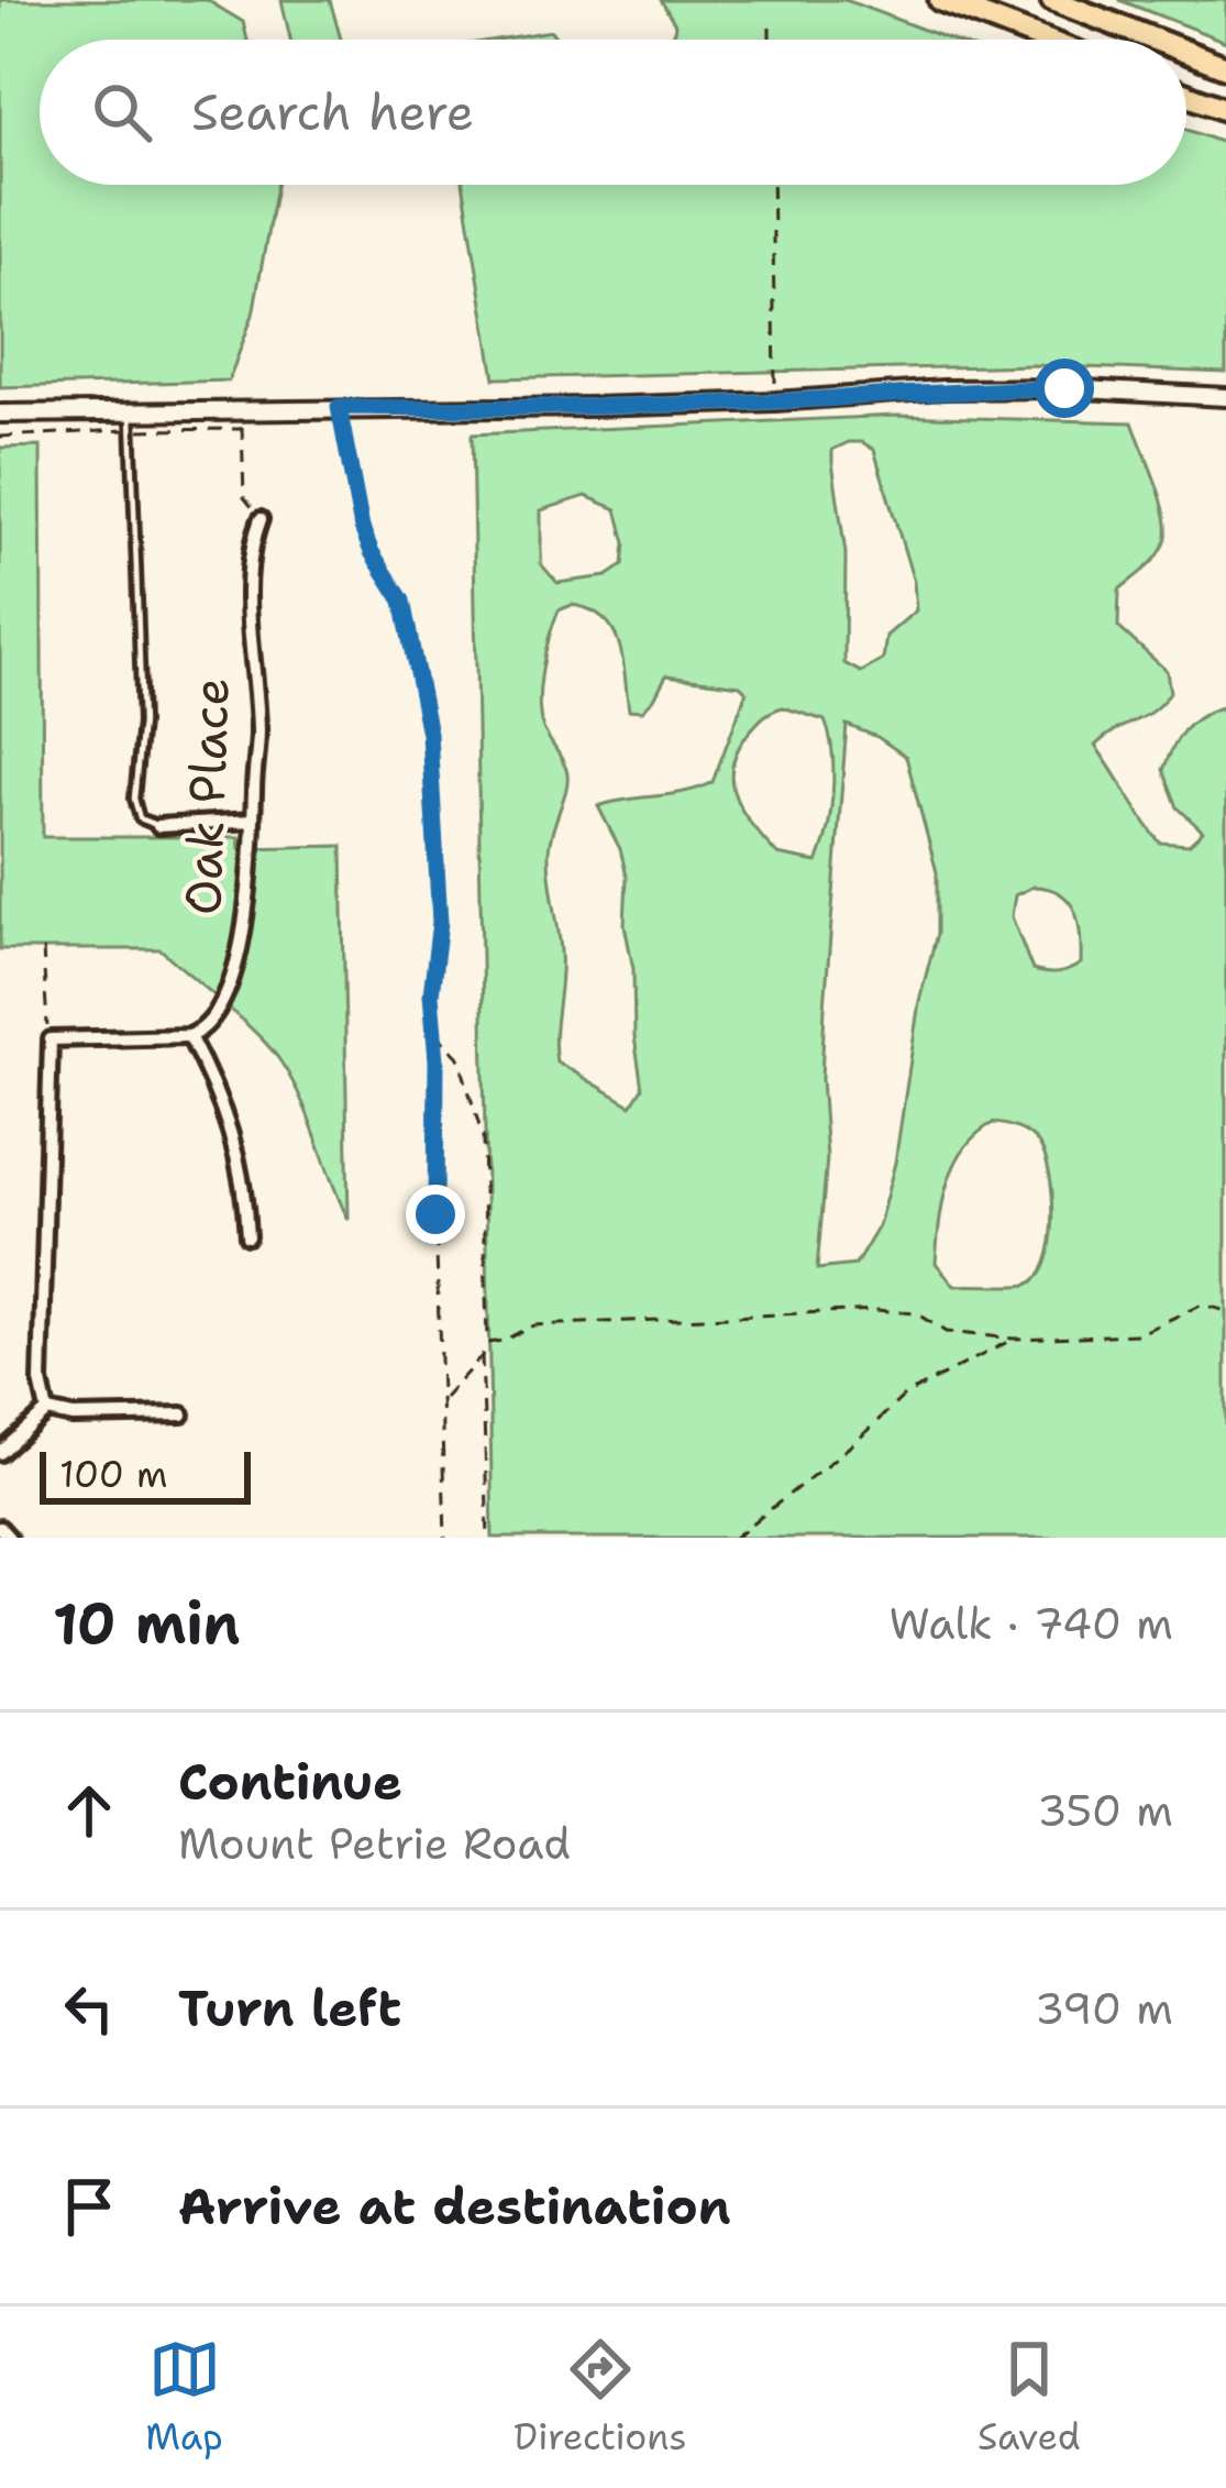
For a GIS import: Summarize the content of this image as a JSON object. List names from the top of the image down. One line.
{"streets":{"street":["Oak Place"]},"scale_bar":"100 m","page":{"search":"Search here","scale":"100 m","heading":["10 min","Walk · 740 m"],"list":[["Continue","Mount Petrie Road","350 m"],["Turn left","390 m"],"Arrive at destination"],"nav":["Map","Directions","Saved"]}}
